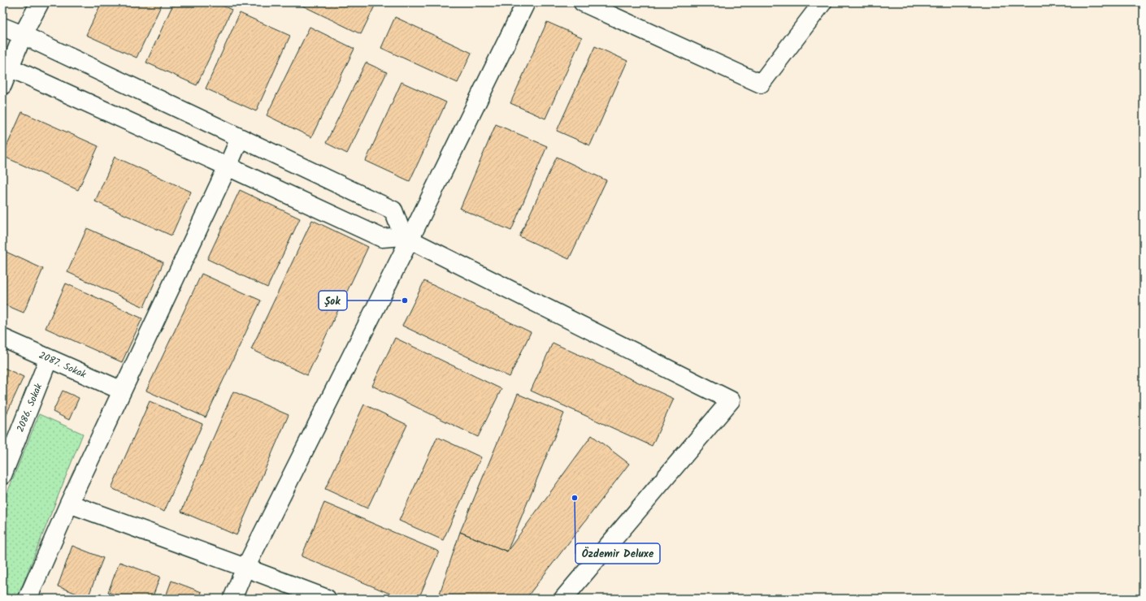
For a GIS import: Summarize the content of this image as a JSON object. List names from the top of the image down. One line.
{"streets":{"street":["2087. Sokak","2086. Sokak"]},"crossings":[["2087. Sokak","2086. Sokak"]],"places":["Şok","Özdemir Deluxe"]}
